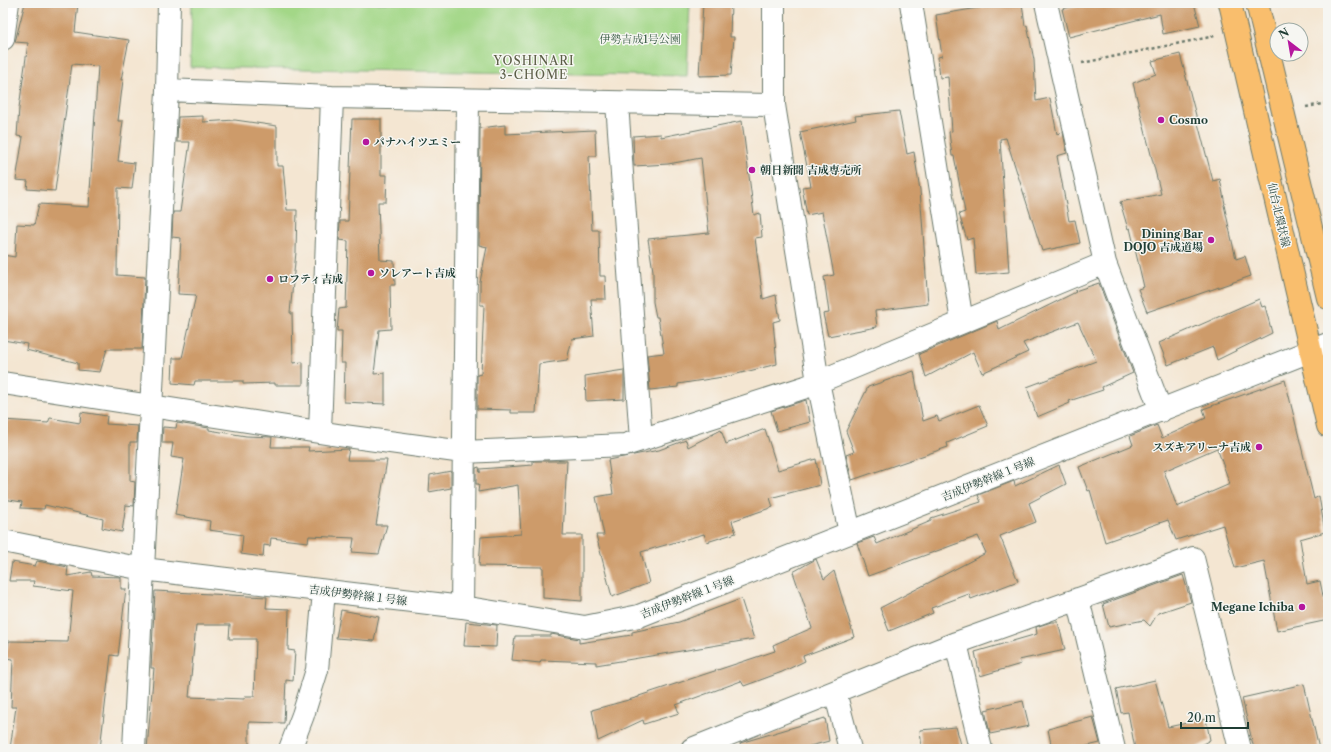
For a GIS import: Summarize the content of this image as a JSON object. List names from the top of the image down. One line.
{"streets":{"main road":["仙台北環状線"],"street":["吉成伊勢幹線１号線"]},"crossings":[["仙台北環状線","吉成伊勢幹線１号線"]],"districts":["YOSHINARI 3-CHOME"],"parks":["伊勢吉成1号公園"],"places":["Cosmo","パナハイツエミー","朝日新聞 吉成専売所","Dining Bar DOJO 吉成道場","ソレアート吉成","ロフティ吉成","スズキアリーナ吉成","Megane Ichiba"],"scale_bar":"20 m","north":"top left"}
